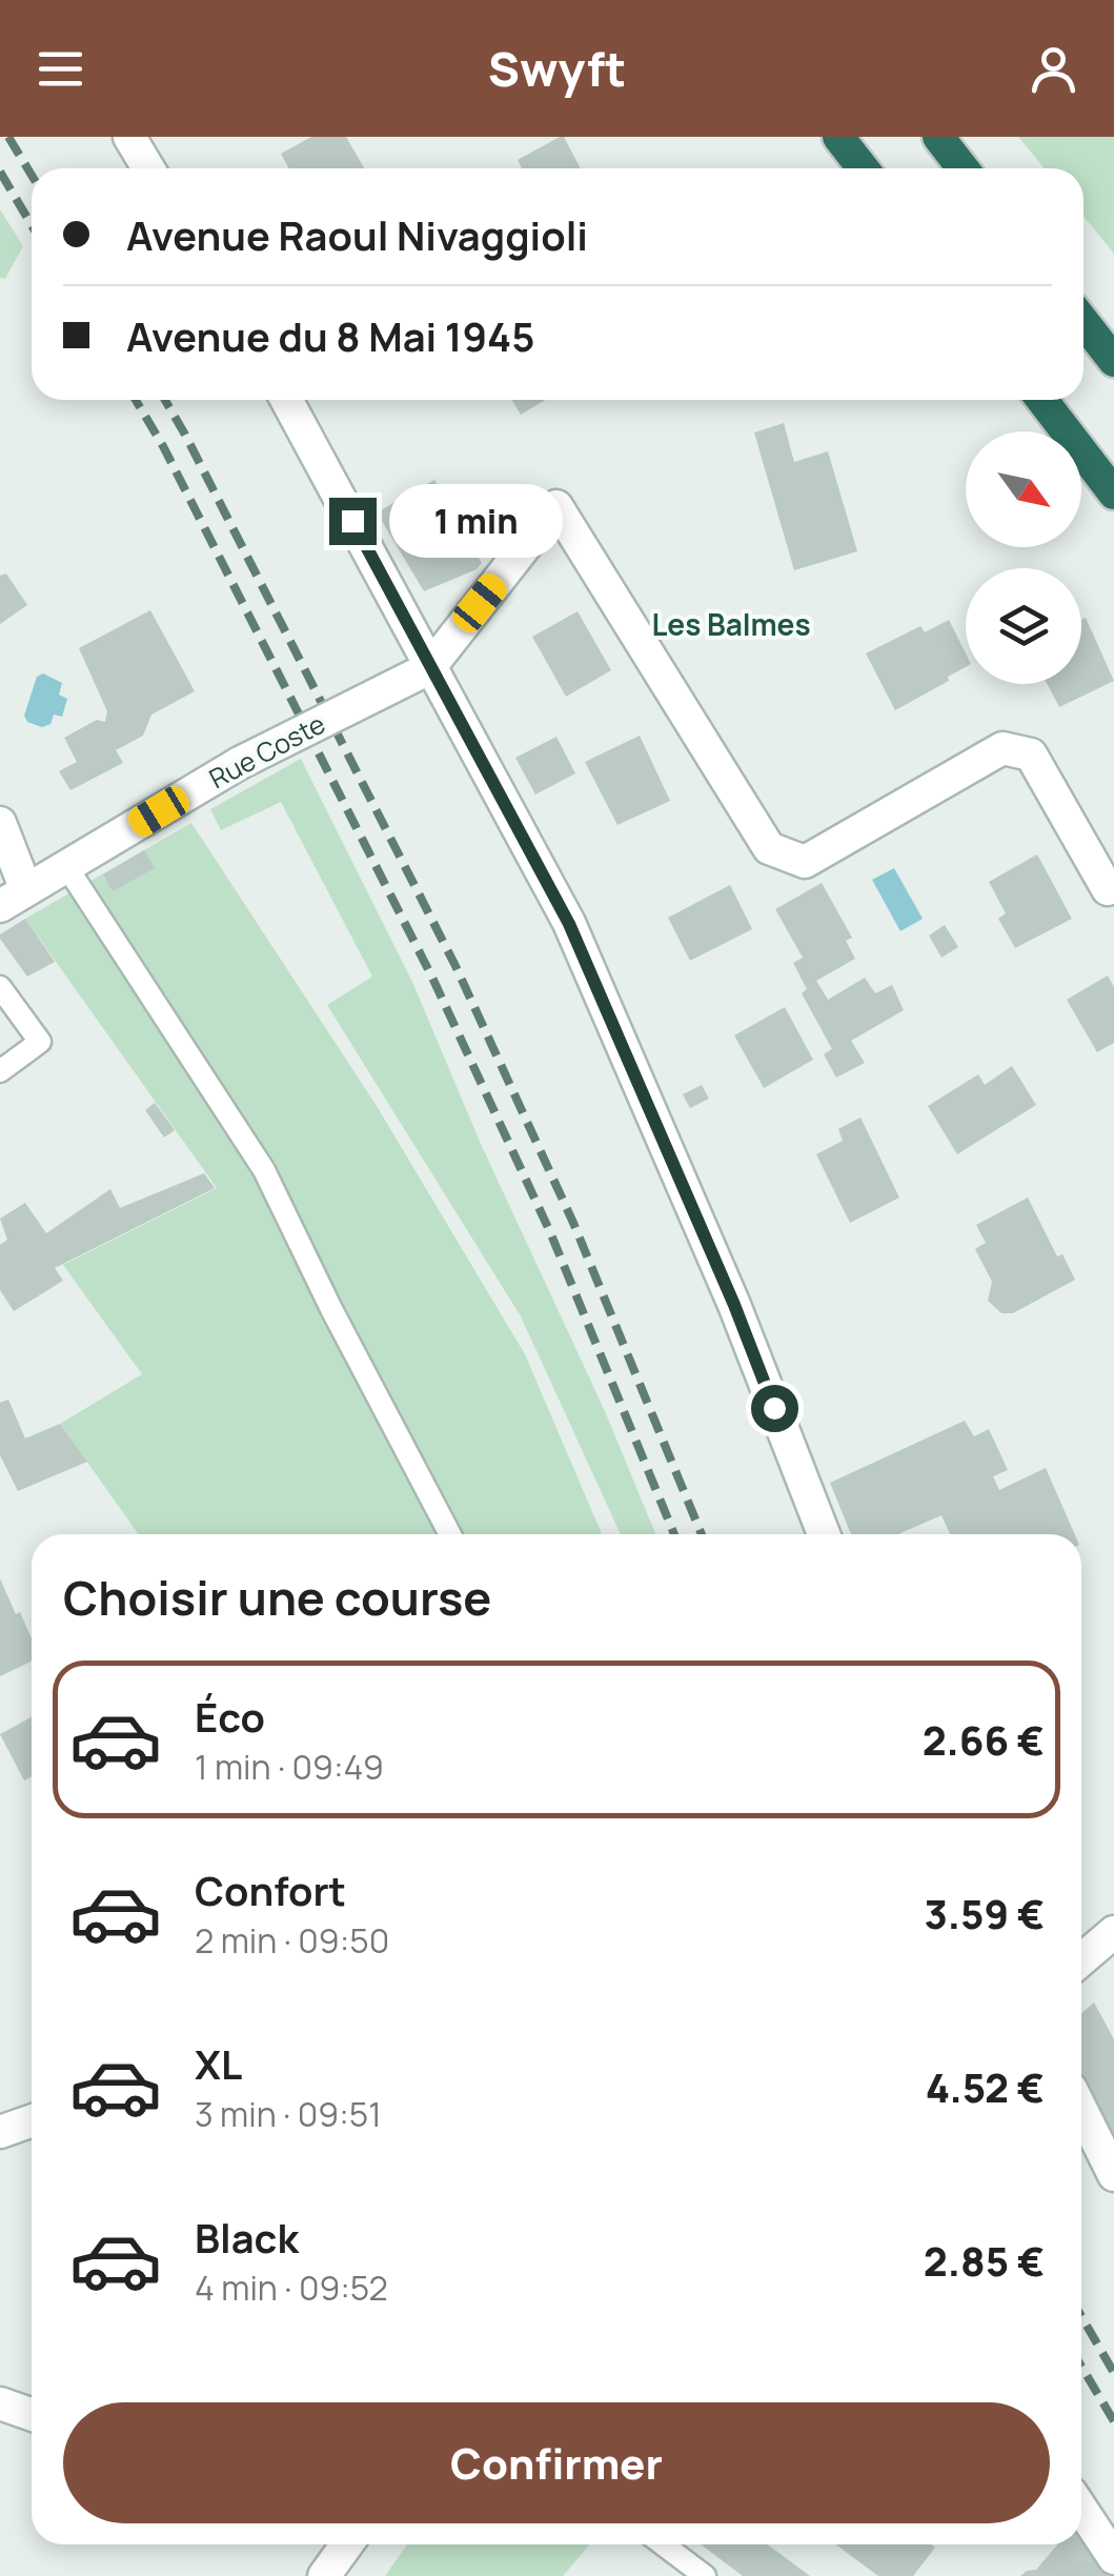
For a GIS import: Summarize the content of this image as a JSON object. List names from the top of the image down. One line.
{"streets":{"street":["Rue Coste"]},"districts":["Les Balmes"],"north":"bottom right","page":{"header":"Swyft","banner":["Avenue Raoul Nivaggioli","Avenue du 8 Mai 1945"],"bubble":"1 min","heading":"Choisir une course","list":[{"name":"Éco","note":"1 min · 09:49","value":"2.66 €"},{"name":"Confort","note":"2 min · 09:50","value":"3.59 €"},{"name":"XL","note":"3 min · 09:51","value":"4.52 €"},{"name":"Black","note":"4 min · 09:52","value":"2.85 €"}],"buttons":"Confirmer"}}
